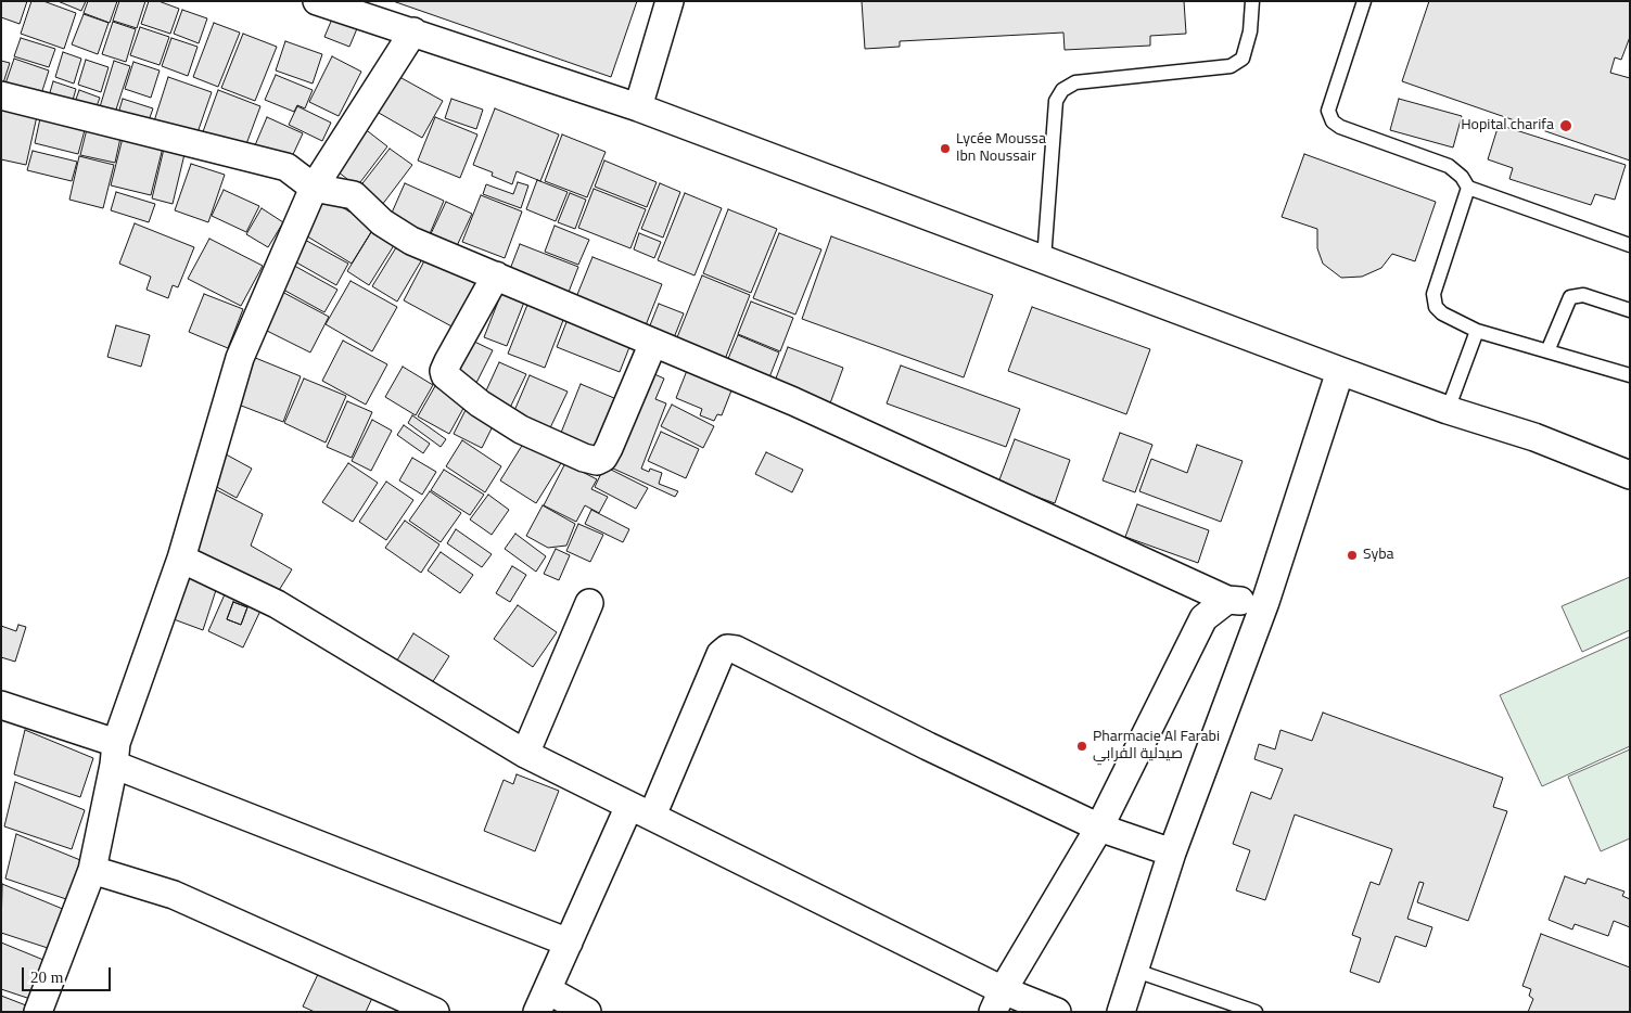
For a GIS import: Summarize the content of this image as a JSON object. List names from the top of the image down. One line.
{"places":["Hopital charifa","Lycée Moussa Ibn Noussair","Syba","Pharmacie Al Farabi صيدلية الفرابي"],"scale_bar":"20 m"}
